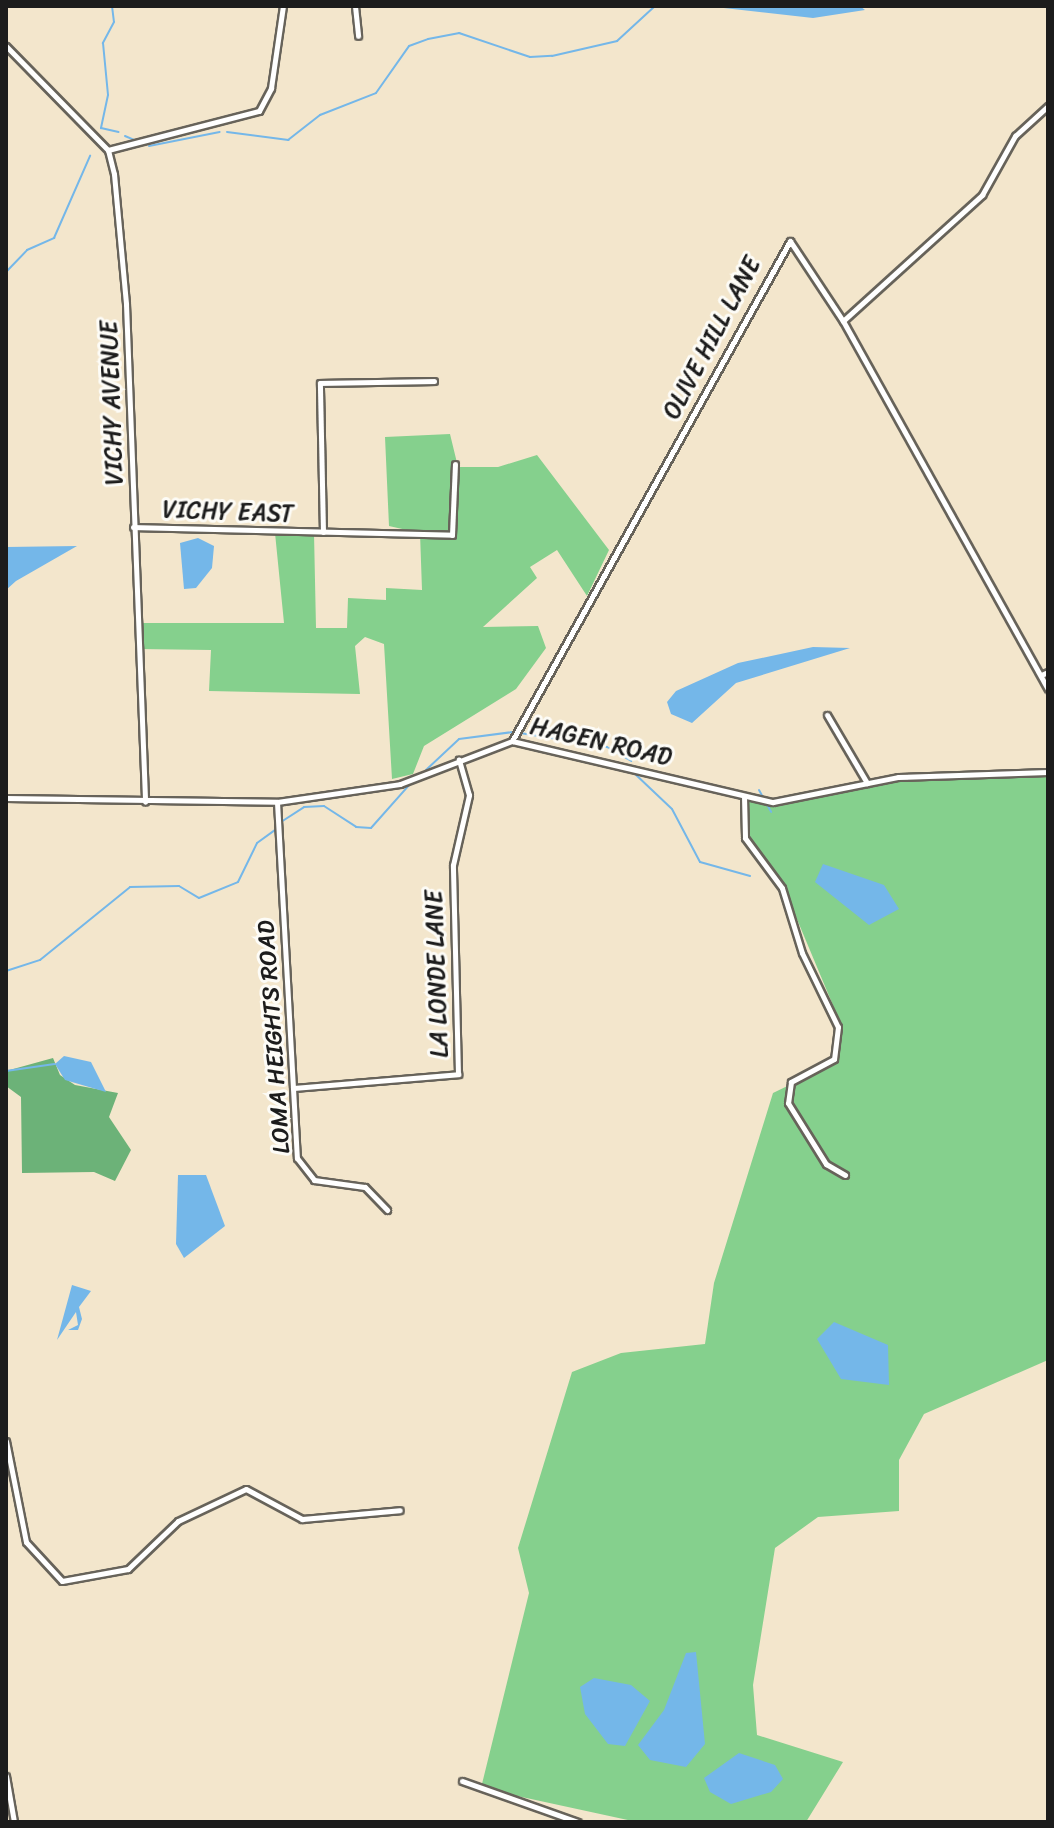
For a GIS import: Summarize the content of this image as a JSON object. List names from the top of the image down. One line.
{"streets":{"street":["OLIVE HILL LANE","VICHY AVENUE","VICHY EAST","HAGEN ROAD","LA LONDE LANE","LOMA HEIGHTS ROAD"]},"crossings":[["OLIVE HILL LANE","HAGEN ROAD"],["VICHY AVENUE","VICHY EAST"],["VICHY AVENUE","HAGEN ROAD"],["HAGEN ROAD","LA LONDE LANE"],["HAGEN ROAD","LOMA HEIGHTS ROAD"],["LA LONDE LANE","LOMA HEIGHTS ROAD"]]}
